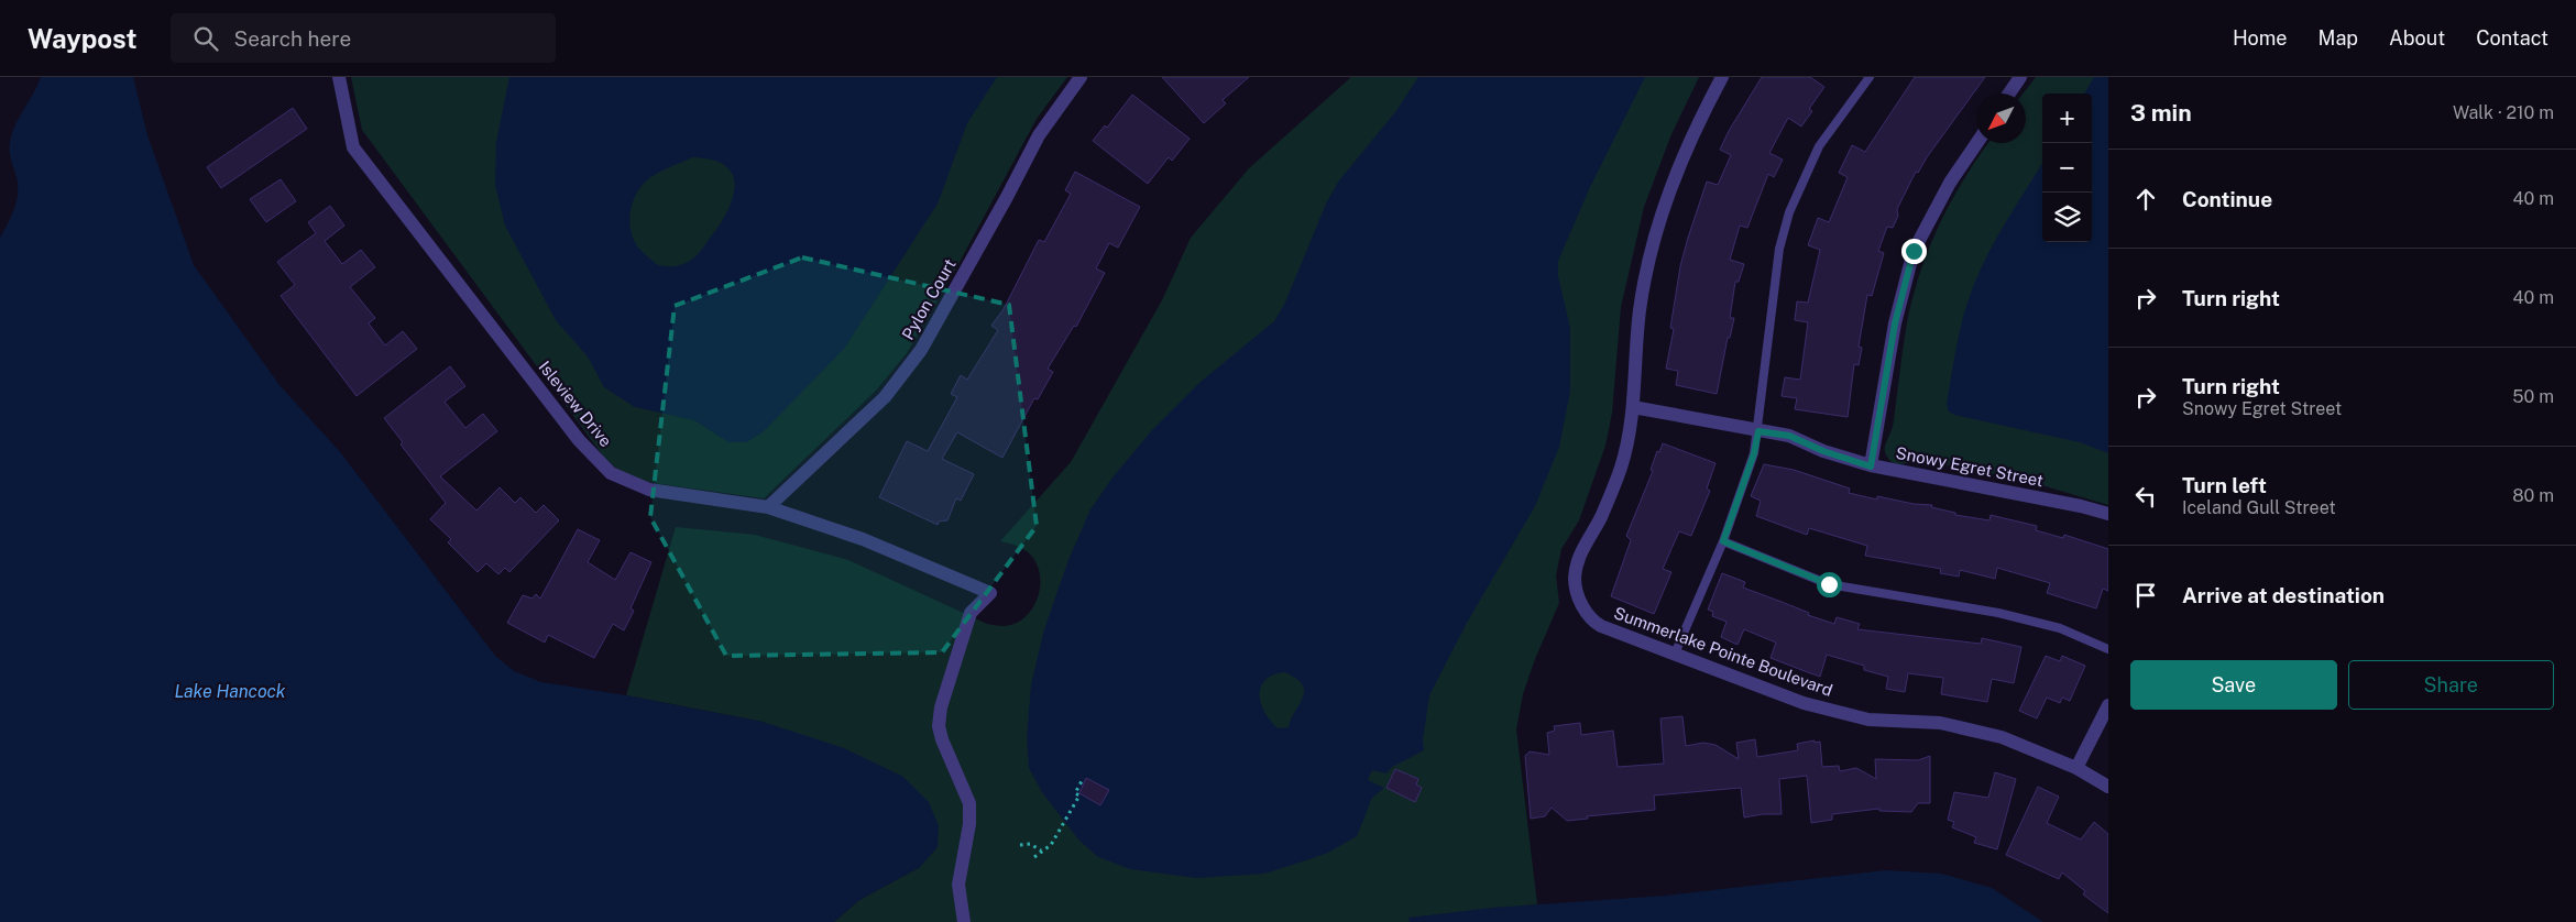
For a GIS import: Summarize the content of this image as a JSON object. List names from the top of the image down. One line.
{"streets":{"street":["Pylon Court","Isleview Drive","Snowy Egret Street","Summerlake Pointe Boulevard"]},"crossings":[["Pylon Court","Isleview Drive"],["Snowy Egret Street","Summerlake Pointe Boulevard"]],"water":["Lake Hancock"],"north":"bottom left","page":{"header":"Waypost","search":"Search here","nav":["Home","Map","About","Contact"],"heading":["3 min","Walk · 210 m"],"map_buttons":["+","−"],"list":[["Continue","40 m"],["Turn right","40 m"],["Turn right","Snowy Egret Street","50 m"],["Turn left","Iceland Gull Street","80 m"],"Arrive at destination"],"buttons":["Save","Share"]}}
